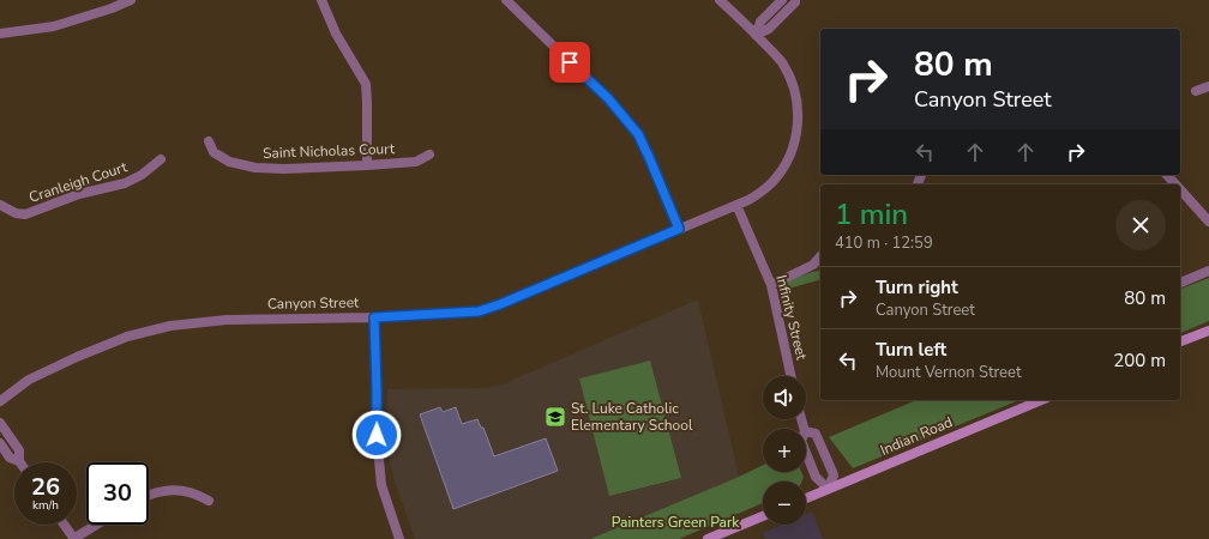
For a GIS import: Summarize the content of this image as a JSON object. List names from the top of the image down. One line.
{"streets":{"street":["Saint Nicholas Court","Cranleigh Court","Canyon Street","Infinity Street","Indian Road"]},"crossings":[["Canyon Street","Infinity Street"]],"parks":["Painters Green Park"],"places":{"school or university":["St. Luke Catholic Elementary School"]},"page":{"turn":["80 m","Canyon Street"],"heading":["1 min","410 m · 12:59"],"list":[{"name":"Turn right","note":"Canyon Street","value":"80 m"},{"name":"Turn left","note":"Mount Vernon Street","value":"200 m"}],"map_buttons":["+","−"],"speed":"26 km/h","limit":"30"}}
